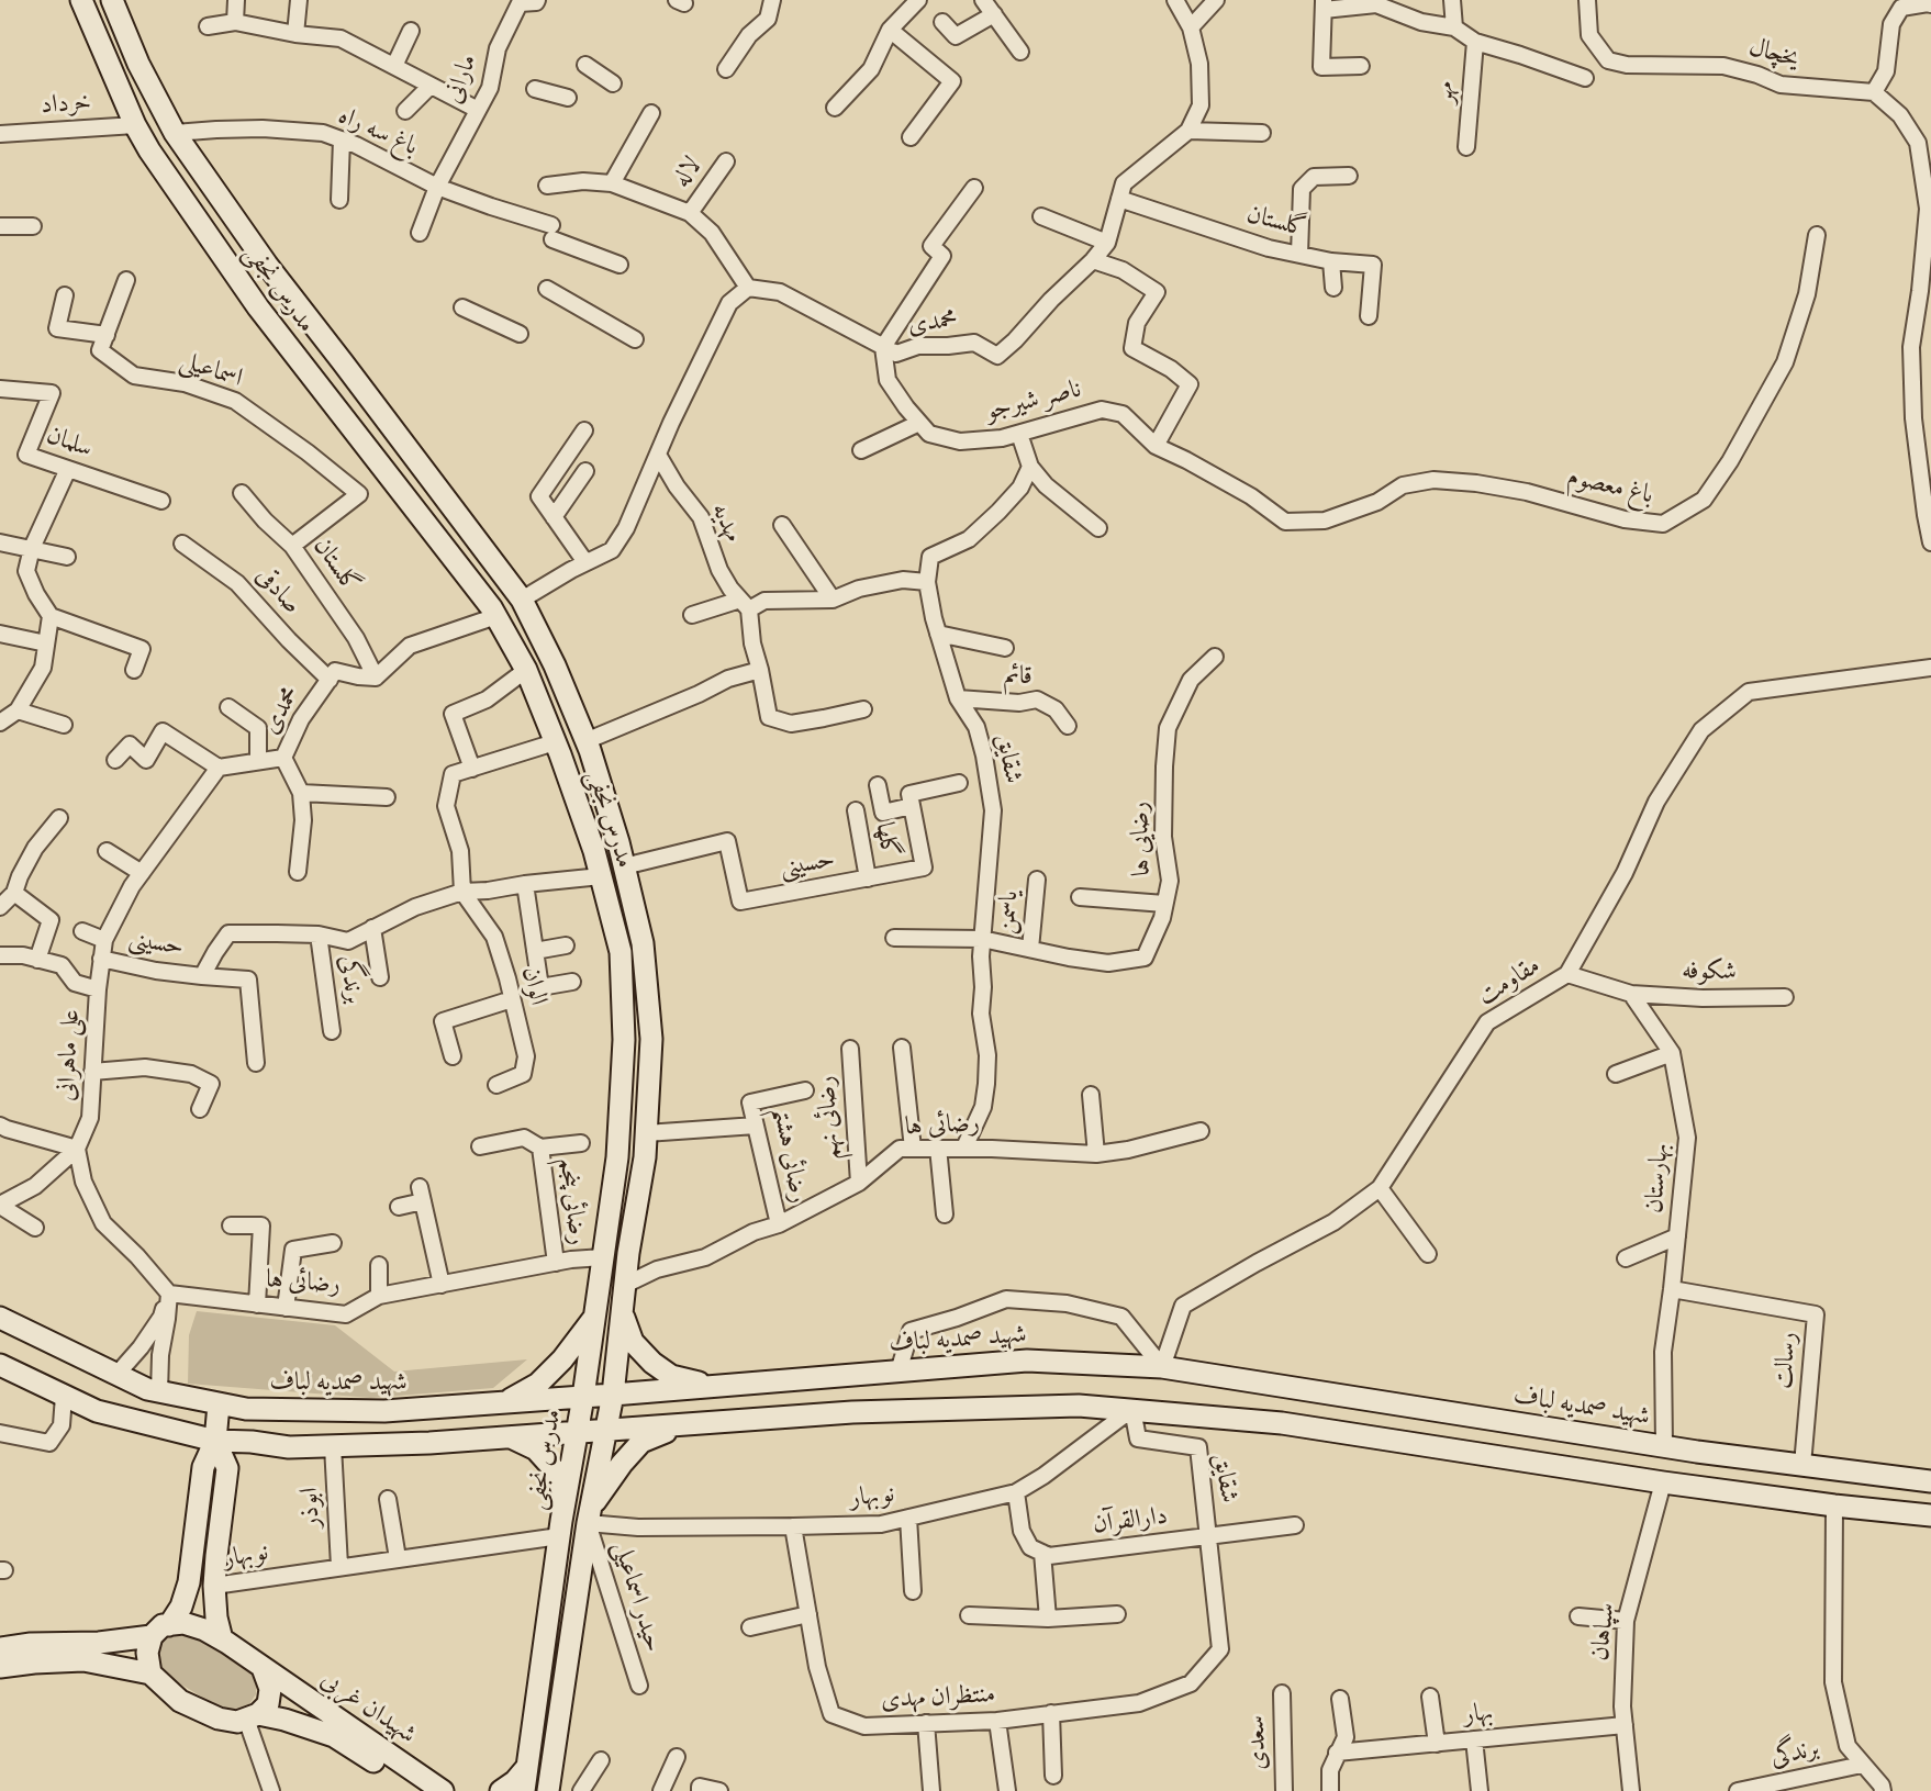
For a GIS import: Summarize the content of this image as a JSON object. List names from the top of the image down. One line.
{"streets":{"main road":["مدرس نجفی","شهید صمدیه لباف","شهیدان غربی"],"street":["یخچال","مارانی","مهر","خرداد","باغ سه راه","لاله","گلستان","محمدی","اسماعیلی","ناصر شیرجو","سلمان","باغ معصوم","مهدیه","صادقی","قائم","شقایق","رضایی ها","گلها","حسینی","یاسمن","شکوفه","برندگی","مقاومت","الوان","علی ماهرانی","رضائی نهم","رضائی ها","رضائی هشتم","بهارستان","رضائی پنجم","رسالت","نوبهار","ابوذر","دارالقرآن","حیدر اسماعیلی","سپاهان","منتظران مهدی","بهار","سعدی"]},"crossings":[["مارانی","باغ سه راه"],["خرداد","مدرس نجفی"],["باغ سه راه","مدرس نجفی"],["گلستان","محمدی"],["گلستان","اسماعیلی"],["مدرس نجفی","حسینی"],["مدرس نجفی","رضائی ها"],["مدرس نجفی","شهید صمدیه لباف"],["مدرس نجفی","نوبهار"],["مدرس نجفی","حیدر اسماعیلی"],["محمدی","ناصر شیرجو"],["محمدی","صادقی"],["ناصر شیرجو","باغ معصوم"],["قائم","شقایق"],["شقایق","رضایی ها"],["شقایق","رضائی ها"],["شقایق","نوبهار"],["شقایق","دارالقرآن"],["شقایق","منتظران مهدی"],["رضایی ها","یاسمن"],["گلها","حسینی"],["حسینی","برندگی"],["حسینی","الوان"],["حسینی","علی ماهرانی"],["شکوفه","بهارستان"],["مقاومت","شهید صمدیه لباف"],["رضائی نهم","رضائی ها"],["رضائی ها","رضائی هشتم"],["رضائی ها","رضائی پنجم"],["بهارستان","شهید صمدیه لباف"],["بهارستان","رسالت"],["شهید صمدیه لباف","رسالت"],["نوبهار","ابوذر"],["نوبهار","حیدر اسماعیلی"],["نوبهار","منتظران مهدی"],["سپاهان","بهار"]]}
